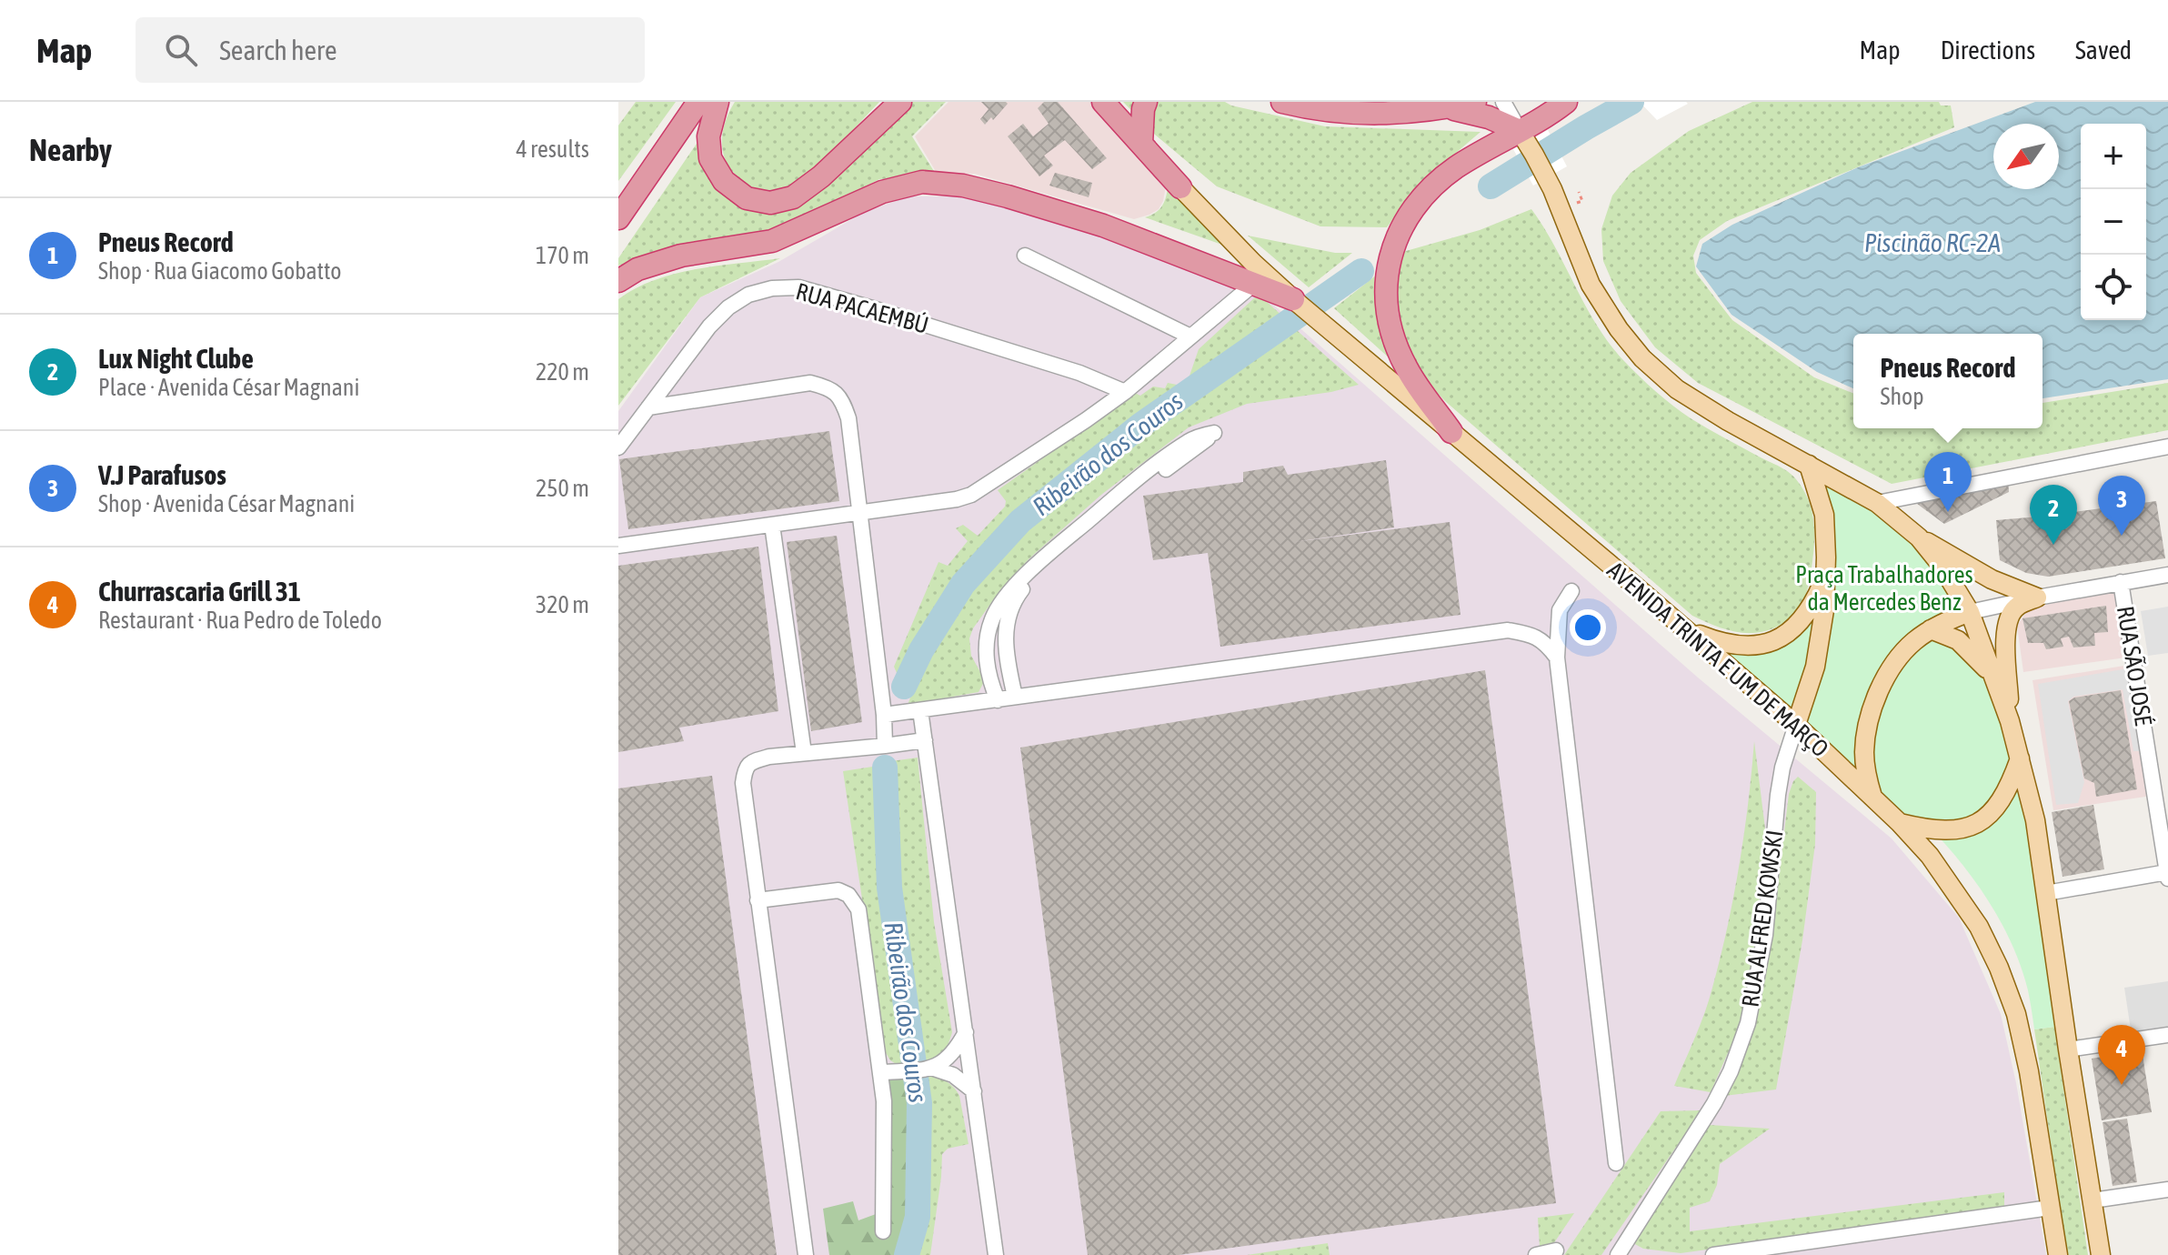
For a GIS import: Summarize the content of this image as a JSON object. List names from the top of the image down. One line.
{"streets":{"main road":["AVENIDA TRINTA E UM DE MARÇO"],"street":["RUA PACAEMBÚ","RUA SÃO JOSÉ","RUA ALFRED KOWSKI"]},"crossings":[["AVENIDA TRINTA E UM DE MARÇO","RUA ALFRED KOWSKI"]],"water":["Piscinão RC-2A","Ribeirão dos Couros"],"parks":["Praça Trabalhadores da Mercedes Benz"],"north":"bottom left","page":{"header":"Map","search":"Search here","nav":["Map","Directions","Saved"],"heading":["Nearby","4 results"],"map_buttons":["+","−"],"list":[{"mark":"1","name":"Pneus Record","note":"Shop · Rua Giacomo Gobatto","value":"170 m"},{"mark":"2","name":"Lux Night Clube","note":"Place · Avenida César Magnani","value":"220 m"},{"mark":"3","name":"V.J Parafusos","note":"Shop · Avenida César Magnani","value":"250 m"},{"mark":"4","name":"Churrascaria Grill 31","note":"Restaurant · Rua Pedro de Toledo","value":"320 m"}],"popup":["Pneus Record","Shop"],"pins":["1","3","2","4"]}}
